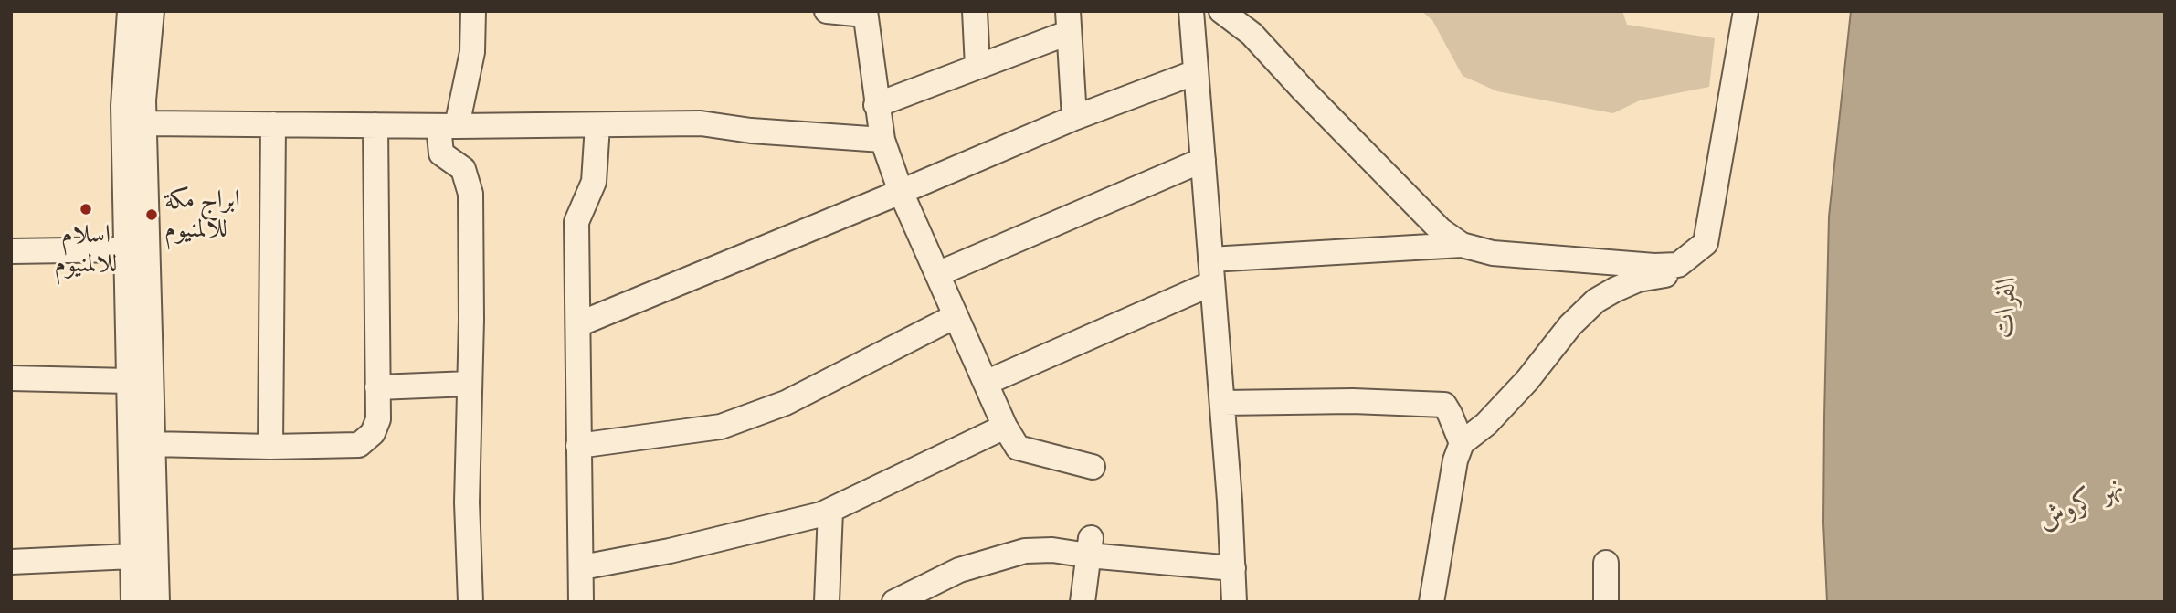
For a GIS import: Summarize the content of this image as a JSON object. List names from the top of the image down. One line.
{"water":["الفرات","نهر كروش"],"places":["اسلام للالمنيوم","ابراج مكة للالمنيوم"]}
